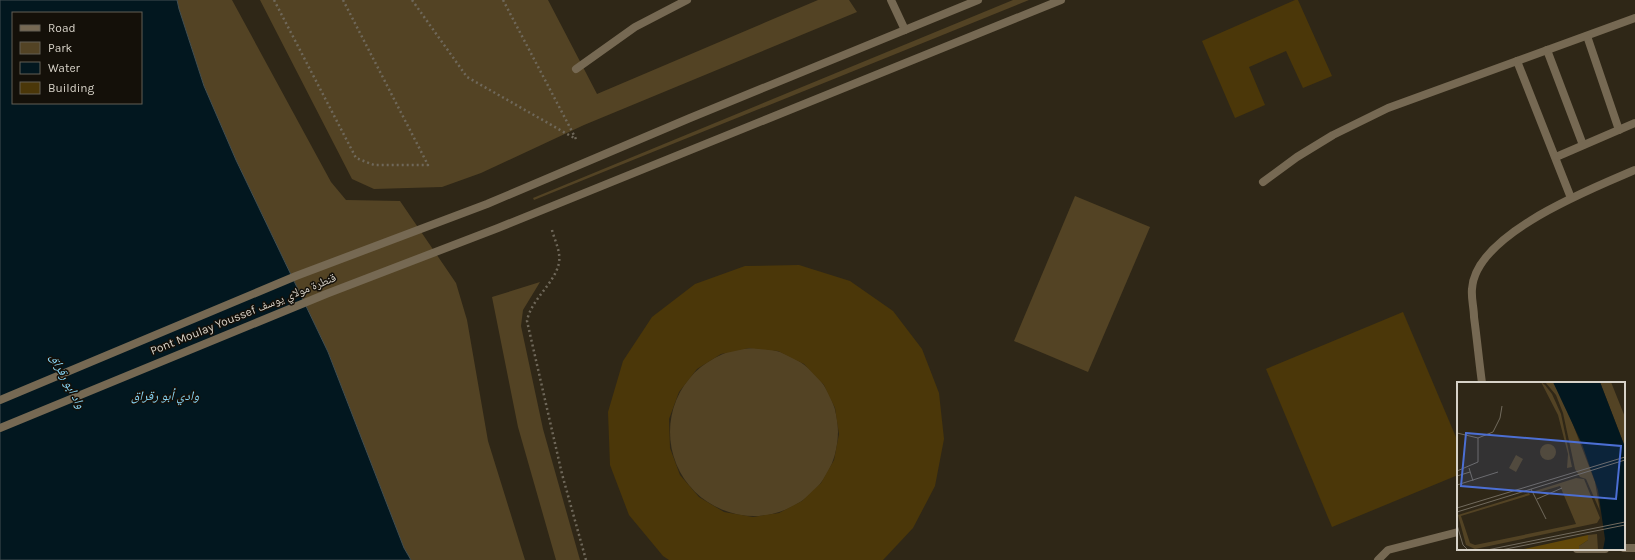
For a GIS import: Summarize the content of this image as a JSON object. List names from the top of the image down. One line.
{"streets":{"street":["Pont Moulay Youssef قنطرة مولاي يوسف"]},"water":["واد ابو رقراق","وادي أبو رقراق"],"legend":["Road","Park","Water","Building"]}
